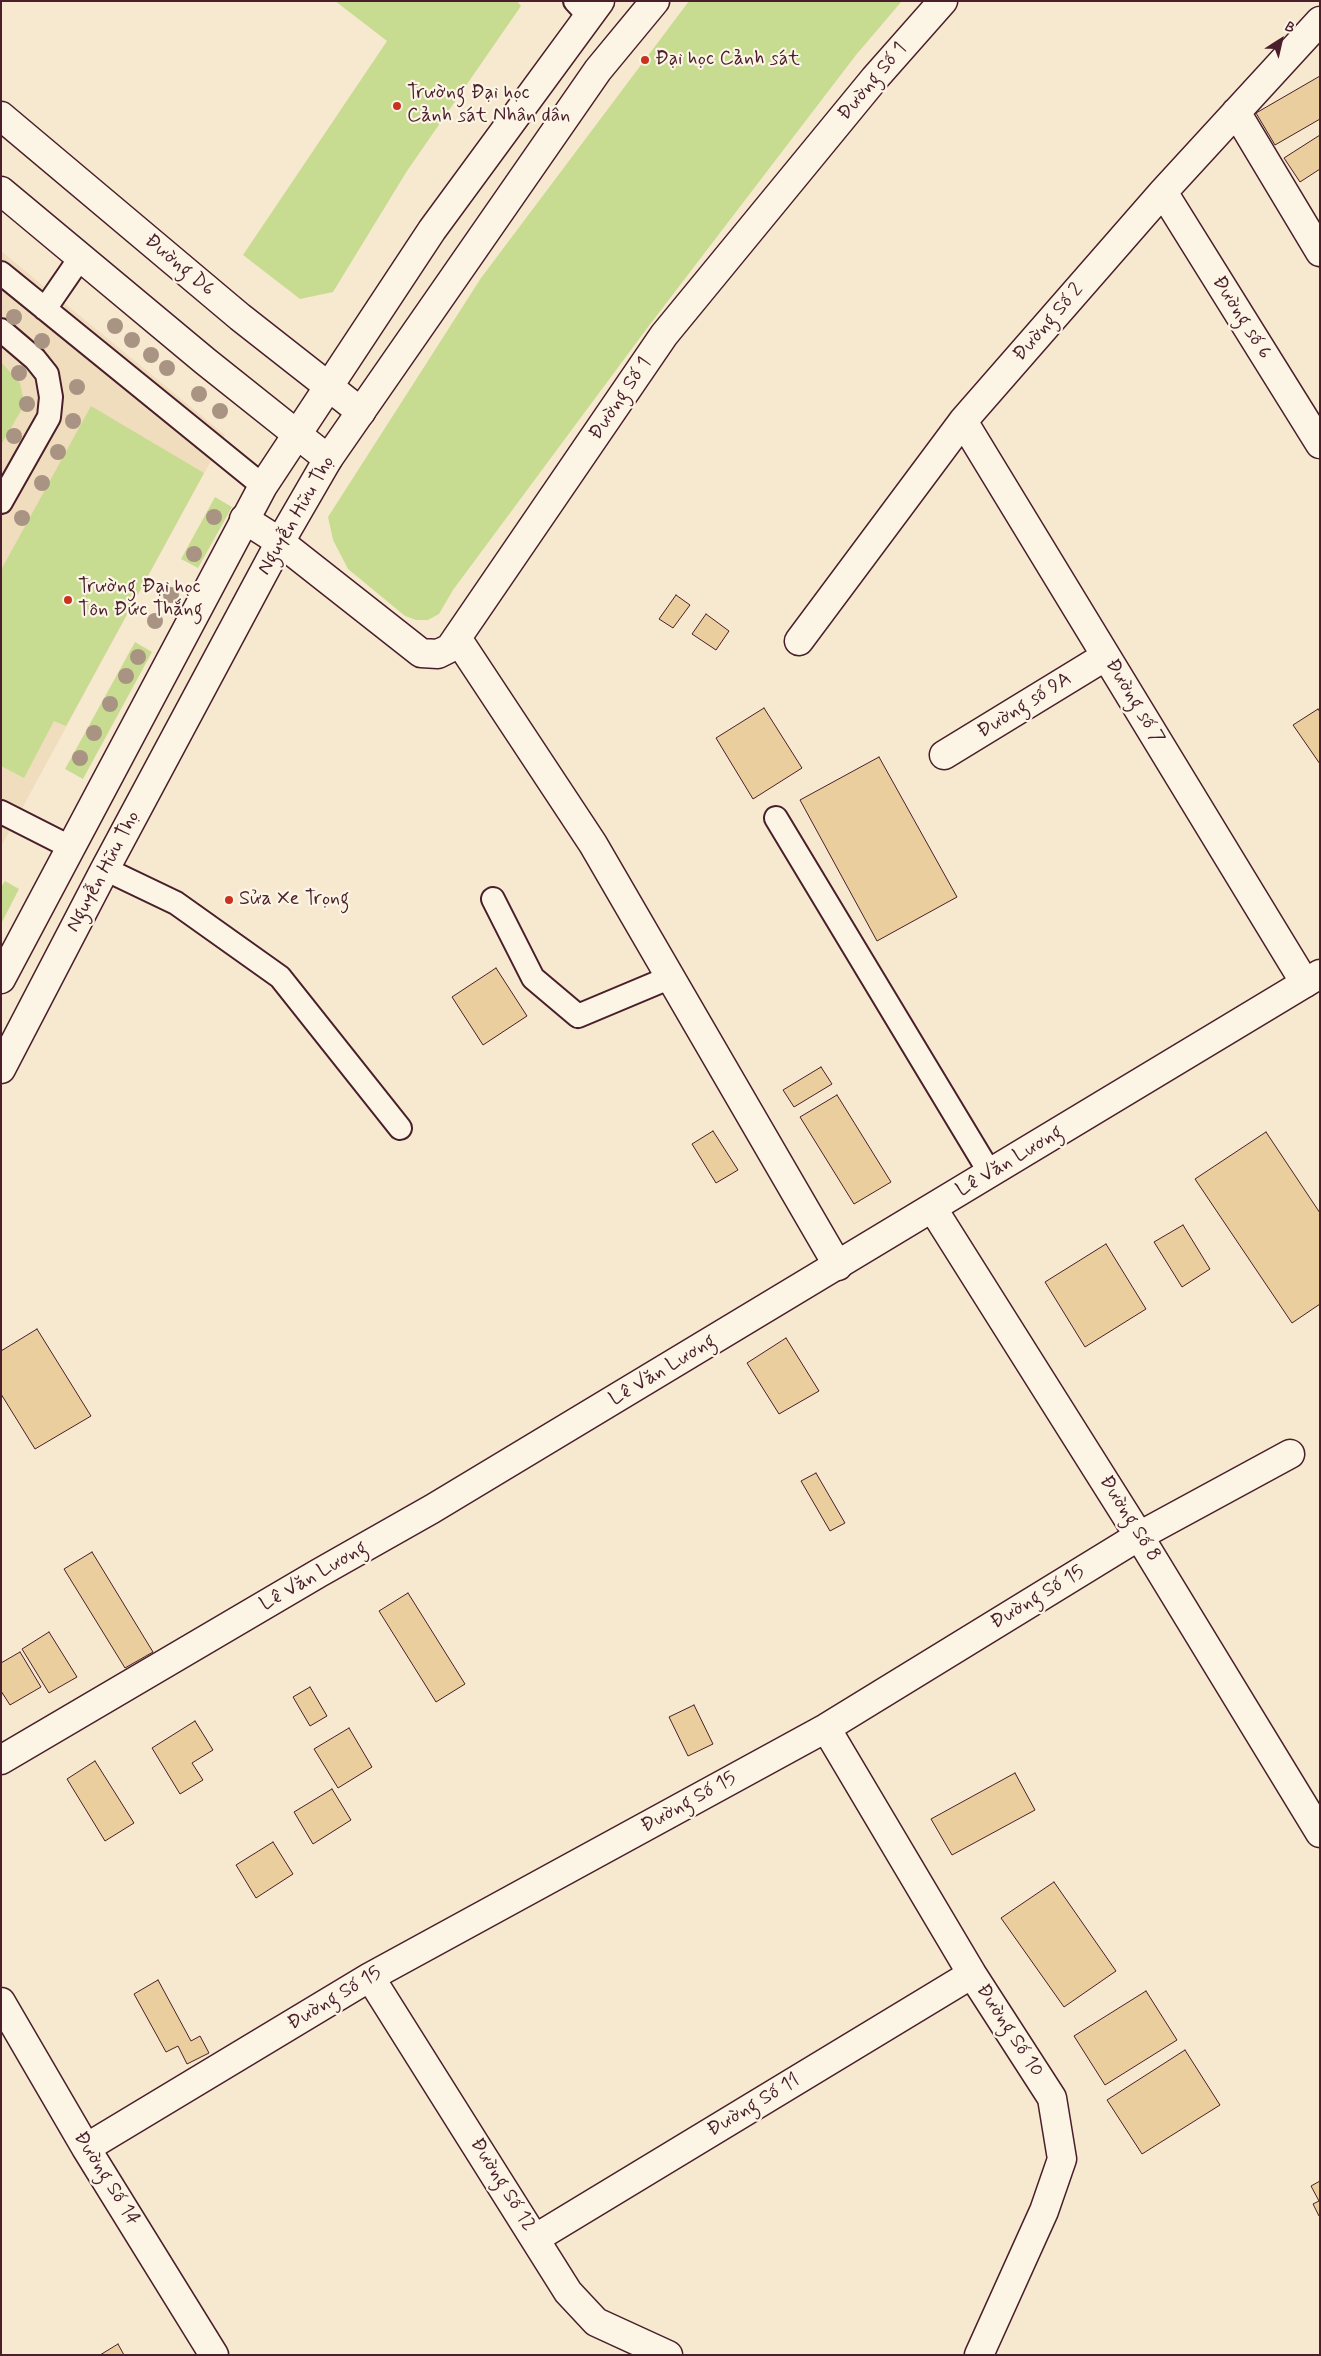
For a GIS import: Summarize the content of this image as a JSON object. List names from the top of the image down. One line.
{"streets":{"street":["Đường Số 1","Đường D6","Đường số 6","Đường Số 2","Nguyễn Hữu Thọ","Đường số 7","Đường số 9A","Lê Văn Lương","Đường Số 8","Đường Số 15","Đường Số 10","Đường Số 11","Đường Số 14","Đường Số 12"]},"crossings":[["Đường Số 1","Nguyễn Hữu Thọ"],["Đường D6","Nguyễn Hữu Thọ"],["Đường số 6","Đường Số 2"],["Đường Số 2","Đường số 7"],["Đường số 7","Đường số 9A"],["Đường số 7","Lê Văn Lương"],["Lê Văn Lương","Đường Số 8"],["Đường Số 8","Đường Số 15"],["Đường Số 15","Đường Số 10"],["Đường Số 15","Đường Số 14"],["Đường Số 15","Đường Số 12"],["Đường Số 10","Đường Số 11"],["Đường Số 11","Đường Số 12"]],"places":["Đại học Cảnh sát","Trường Đại học Cảnh sát Nhân dân","Trường Đại học Tôn Đức Thắng","Sửa Xe Trọng"],"north":"top right"}
